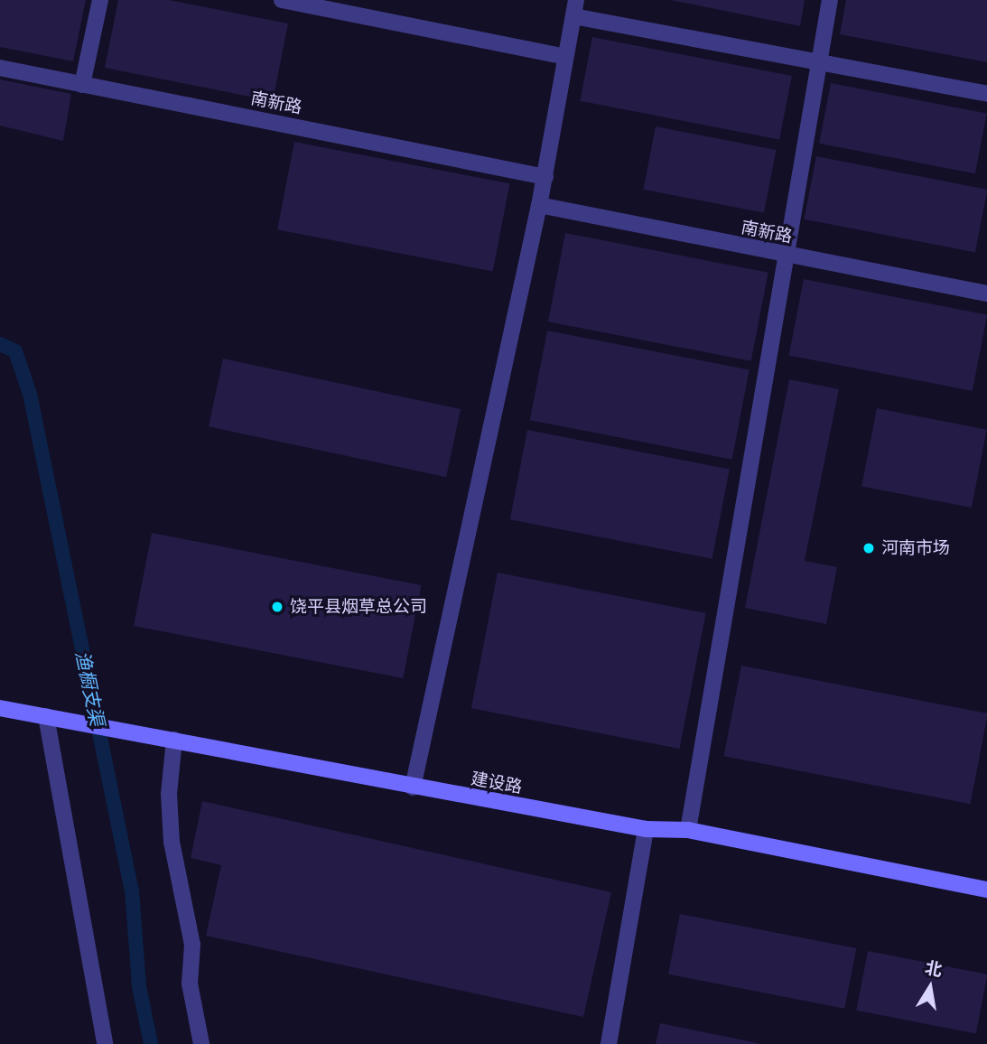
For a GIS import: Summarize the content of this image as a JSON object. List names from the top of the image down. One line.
{"streets":{"main road":["建设路"],"street":["南新路"]},"water":["渔橱支渠"],"places":["河南市场","饶平县烟草总公司"],"north":"top"}
